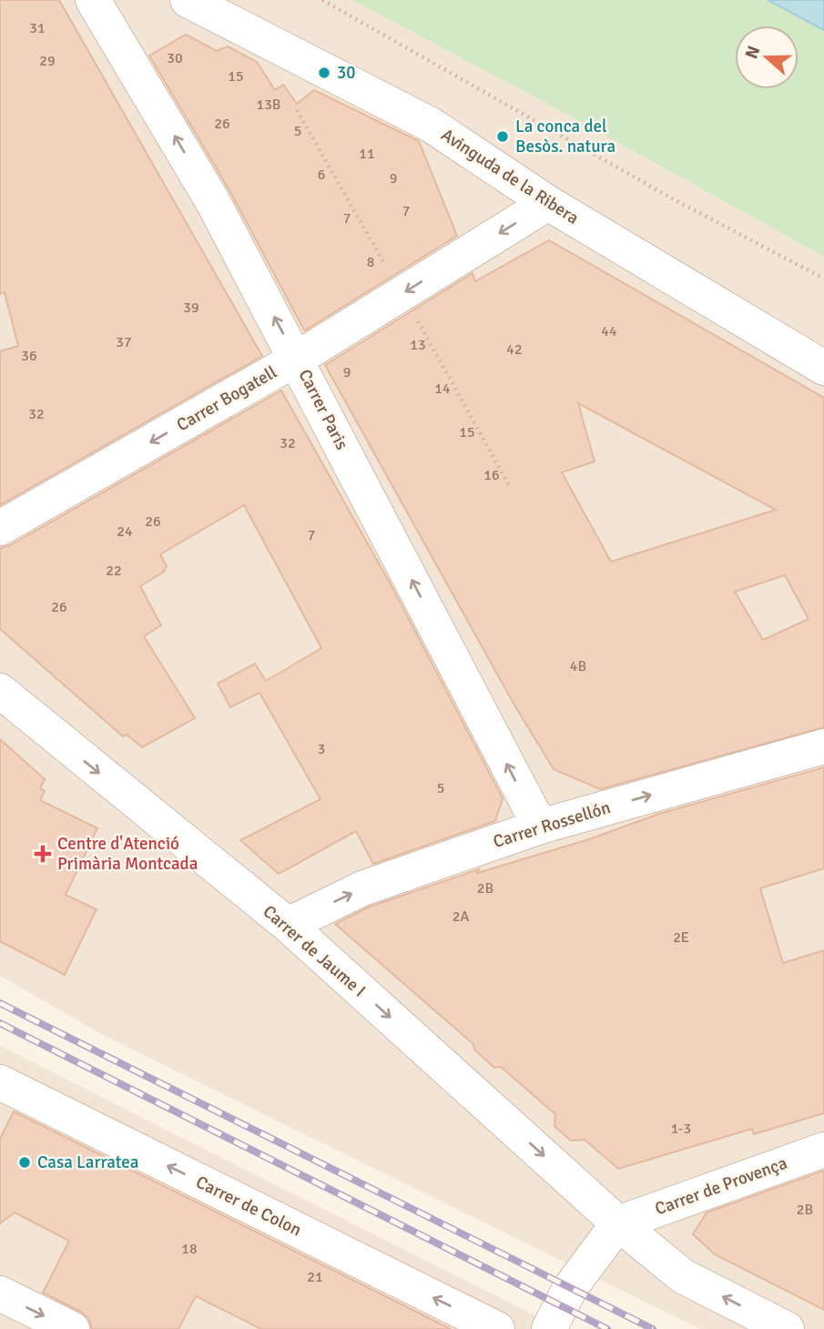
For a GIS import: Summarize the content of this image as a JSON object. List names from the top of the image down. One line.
{"streets":{"street":["Avinguda de la Ribera","Carrer Bogatell","Carrer Paris","Carrer Rossellón","Carrer de Jaume I","Carrer de Provença","Carrer de Colon"]},"crossings":[["Avinguda de la Ribera","Carrer Bogatell"],["Carrer Bogatell","Carrer Paris"],["Carrer Paris","Carrer Rossellón"],["Carrer Rossellón","Carrer de Jaume I"],["Carrer de Jaume I","Carrer de Provença"]],"one_way":["Carrer Bogatell","Carrer Paris","Carrer Rossellón","Carrer de Colon"],"places":{"other":["30","La conca del Besòs. natura","Casa Larratea"],"health":["Centre d'Atenció Primària Montcada"]},"house_numbers":["31","30","29","15","13B","26","5","11","6","9","7","7","8","39","44","37","13","42","36","9","14","32","15","32","16","26","24","7","22","26","4B","3","5","2B","2A","2E","1-3","2B","18","21"],"north":"left"}
